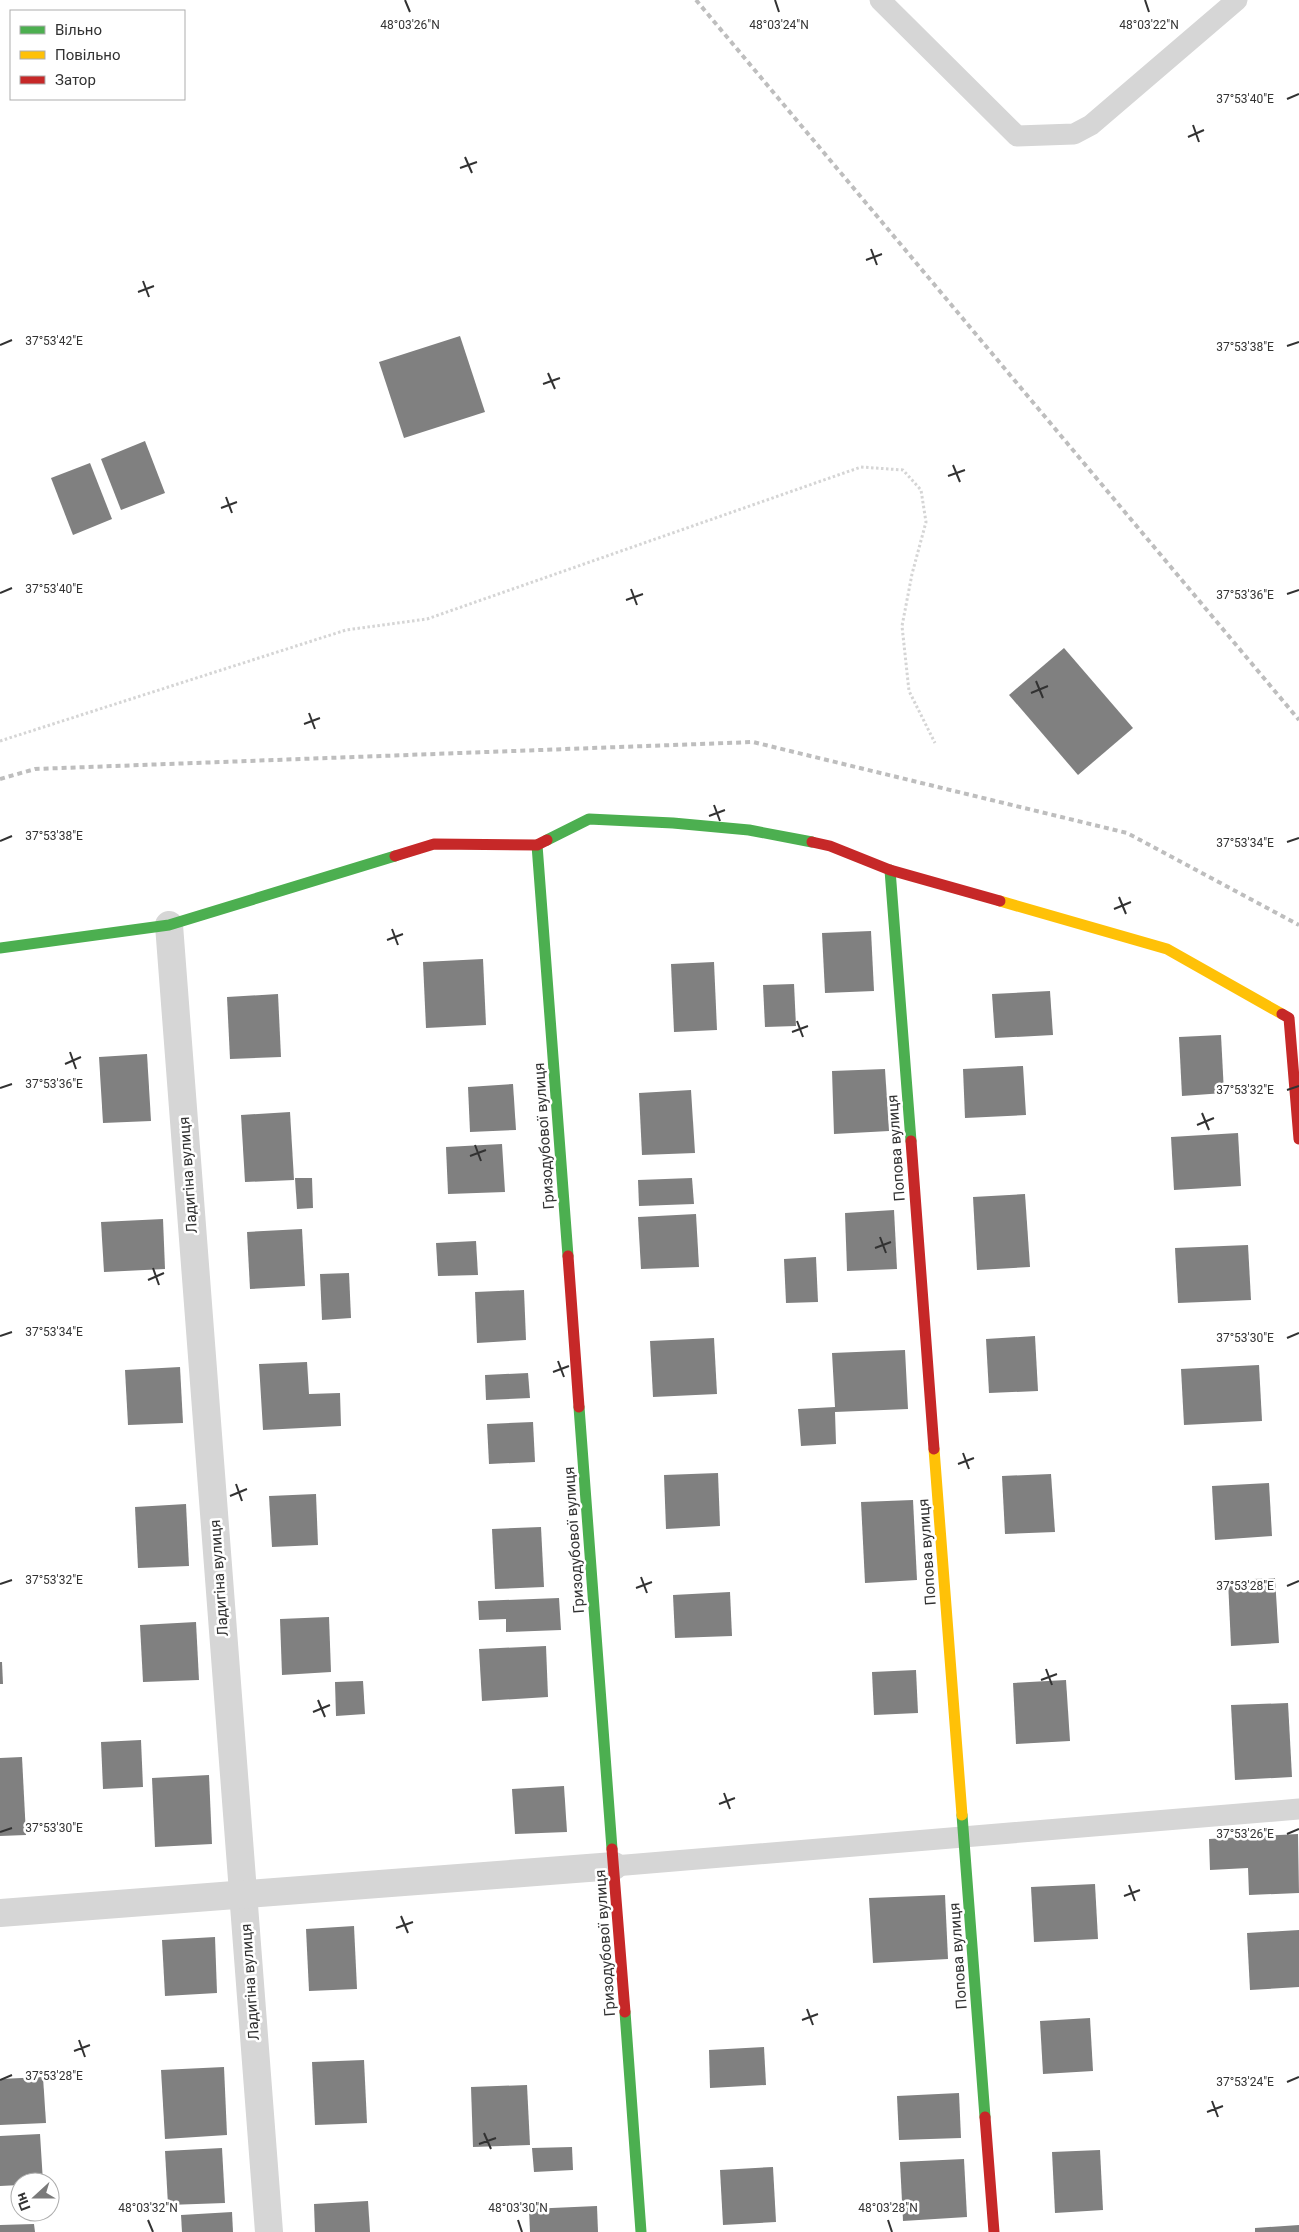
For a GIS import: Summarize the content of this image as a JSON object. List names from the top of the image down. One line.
{"streets":{"street":["Гризодубової вулиця","Попова вулиця","Ладигіна вулиця"]},"legend":["Вільно","Повільно","Затор"],"north":"left","coordinates":["48°03'26\"N","48°03'24\"N","48°03'22\"N","37°53'40\"E","37°53'42\"E","37°53'38\"E","37°53'36\"E","37°53'34\"E","37°53'32\"E","37°53'30\"E","37°53'28\"E","37°53'26\"E","37°53'24\"E","48°03'32\"N","48°03'30\"N","48°03'28\"N"]}
